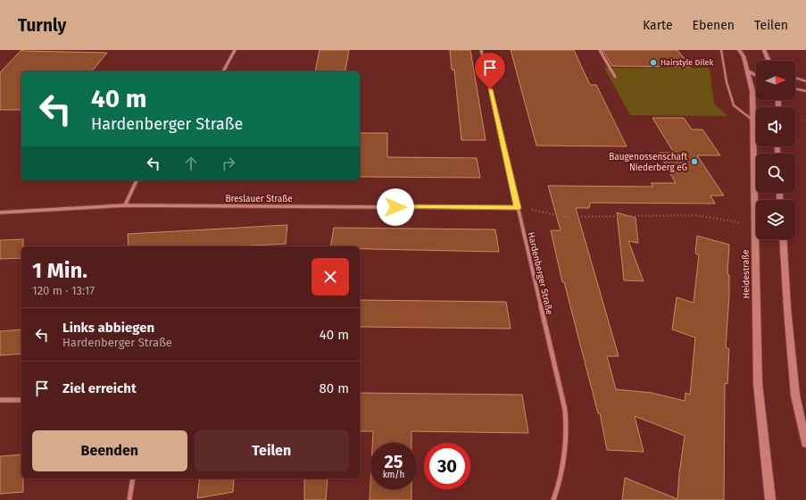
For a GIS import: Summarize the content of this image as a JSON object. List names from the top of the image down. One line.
{"streets":{"main road":["Heidestraße"],"street":["Breslauer Straße","Hardenberger Straße"]},"crossings":[["Breslauer Straße","Hardenberger Straße"]],"places":["Hairstyle Dilek","Baugenossenschaft Niederberg eG"],"north":"right","page":{"header":"Turnly","nav":["Karte","Ebenen","Teilen"],"turn":["40 m","Hardenberger Straße"],"heading":["1 Min.","120 m · 13:17"],"list":[{"name":"Links abbiegen","note":"Hardenberger Straße","value":"40 m"},{"name":"Ziel erreicht","value":"80 m"}],"buttons":["Beenden","Teilen"],"speed":"25 km/h","limit":"30"}}
